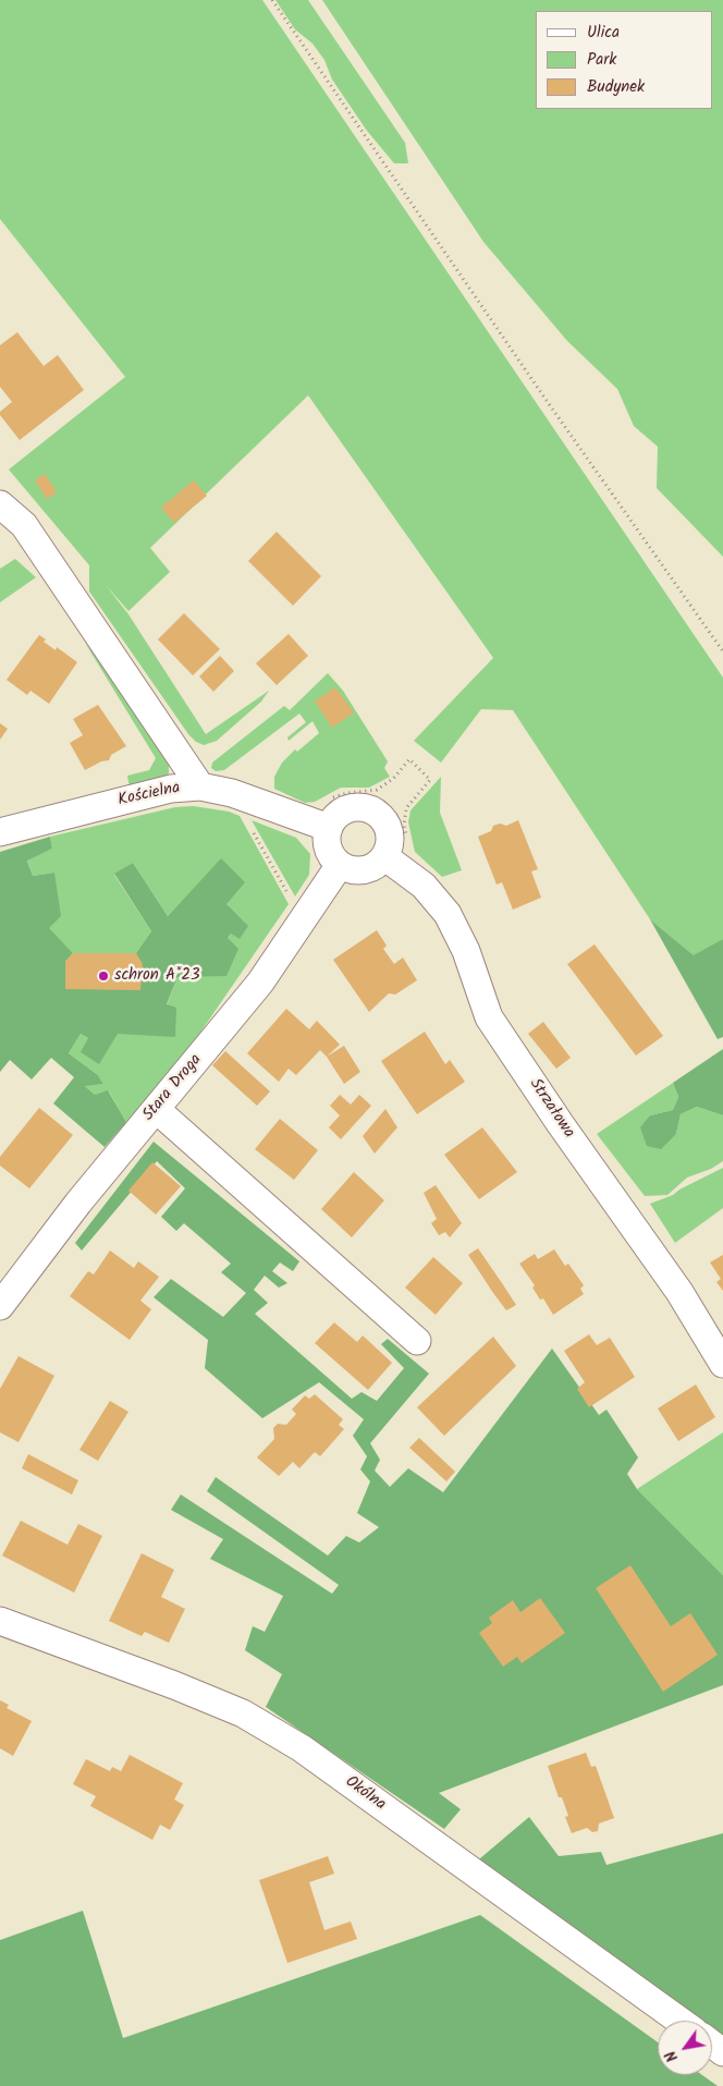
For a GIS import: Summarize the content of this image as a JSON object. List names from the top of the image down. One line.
{"streets":{"street":["Kościelna","Stara Droga","Strzałowa","Okólna"]},"crossings":[["Kościelna","Stara Droga"],["Kościelna","Strzałowa"],["Stara Droga","Strzałowa"]],"places":["schron A*23"],"legend":["Ulica","Park","Budynek"],"north":"bottom left"}
